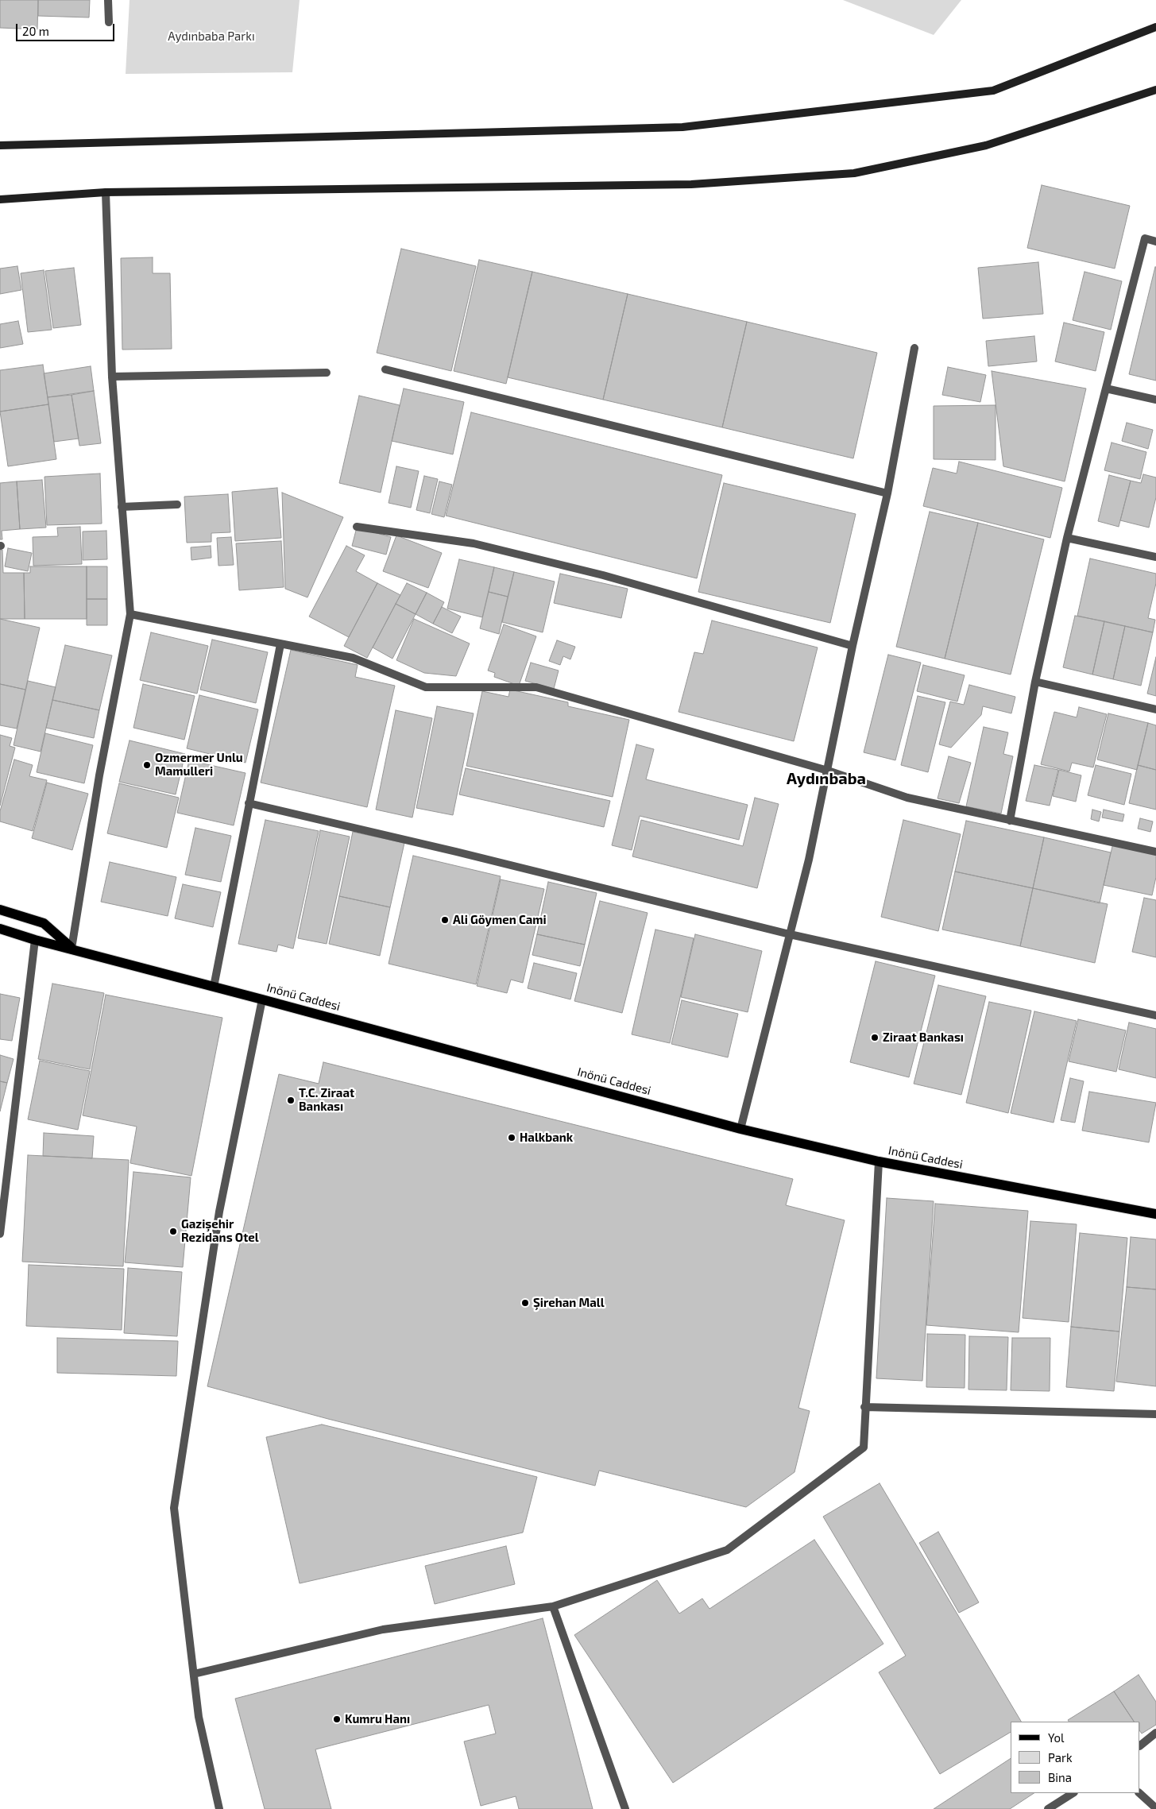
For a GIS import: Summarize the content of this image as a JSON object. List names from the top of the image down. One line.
{"streets":{"main road":["Inönü Caddesi"]},"districts":["Aydınbaba"],"parks":["Aydınbaba Parkı"],"places":["Ozmermer Unlu Mamulleri","Ali Göymen Cami","Ziraat Bankası","T.C. Ziraat Bankası","Halkbank","Gazişehir Rezidans Otel","Şirehan Mall","Kumru Hanı"],"legend":["Yol","Park","Bina"],"scale_bar":"20 m"}
